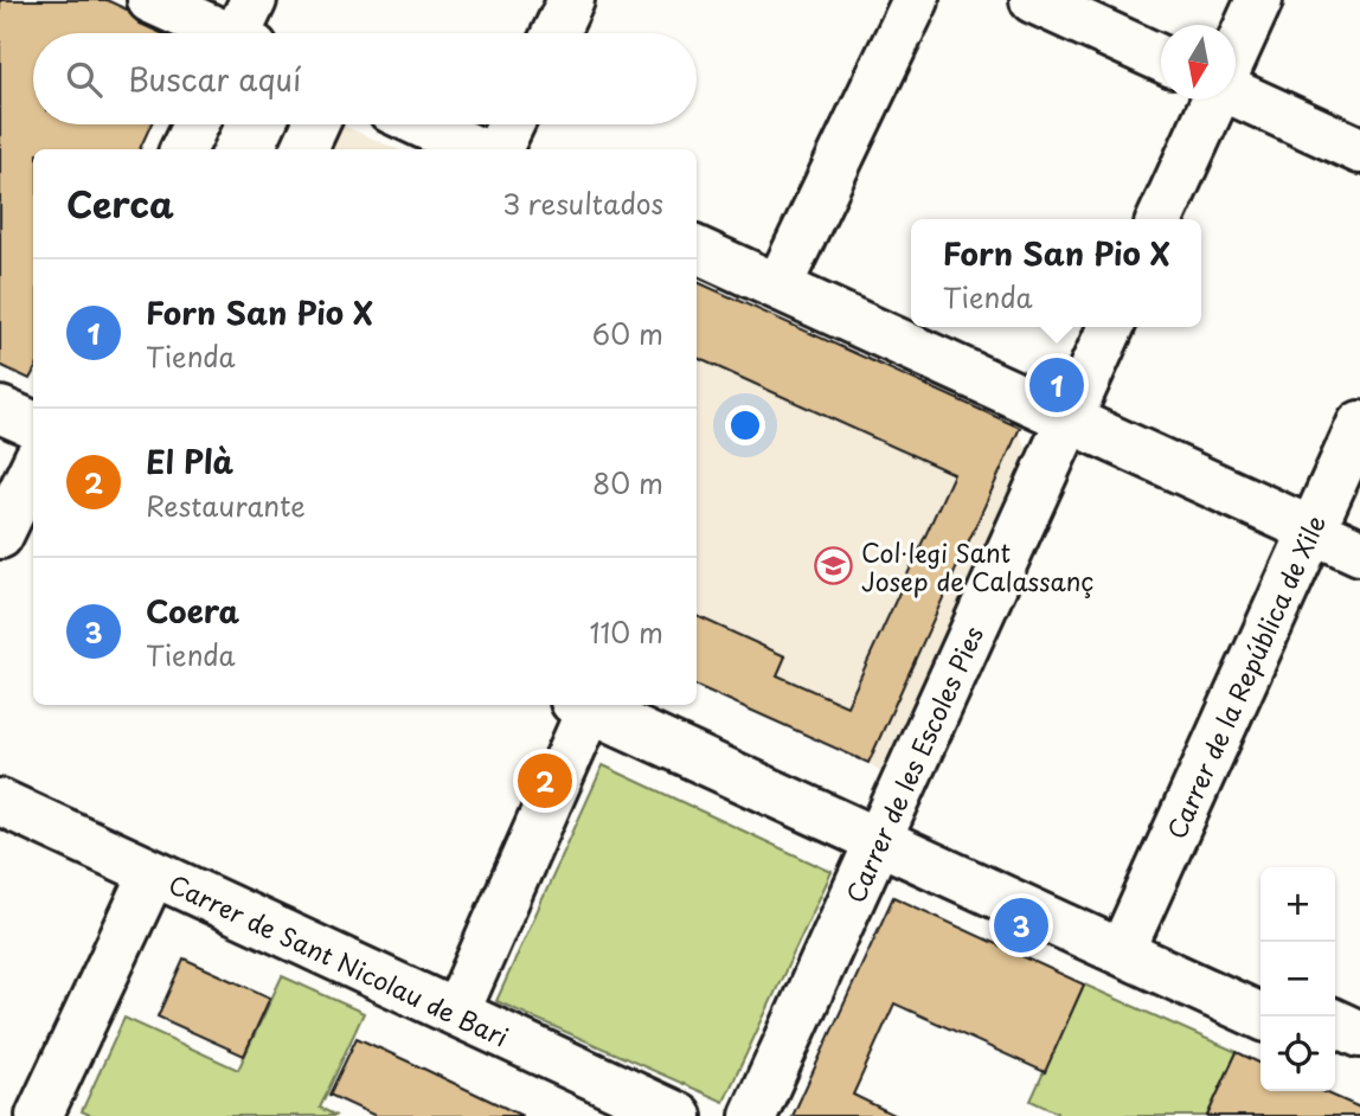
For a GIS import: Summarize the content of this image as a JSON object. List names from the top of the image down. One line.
{"streets":{"street":["Carrer de la República de Xile","Carrer de les Escoles Pies","Carrer de Sant Nicolau de Bari"]},"places":{"school or university":["Col·legi Sant Josep de Calassanç"]},"north":"bottom","page":{"search":"Buscar aquí","heading":["Cerca","3 resultados"],"popup":["Forn San Pio X","Tienda"],"list":[{"mark":"1","name":"Forn San Pio X","note":"Tienda","value":"60 m"},{"mark":"2","name":"El Plà","note":"Restaurante","value":"80 m"},{"mark":"3","name":"Coera","note":"Tienda","value":"110 m"}],"pins":["1","2","3"],"map_buttons":["+","−"]}}
